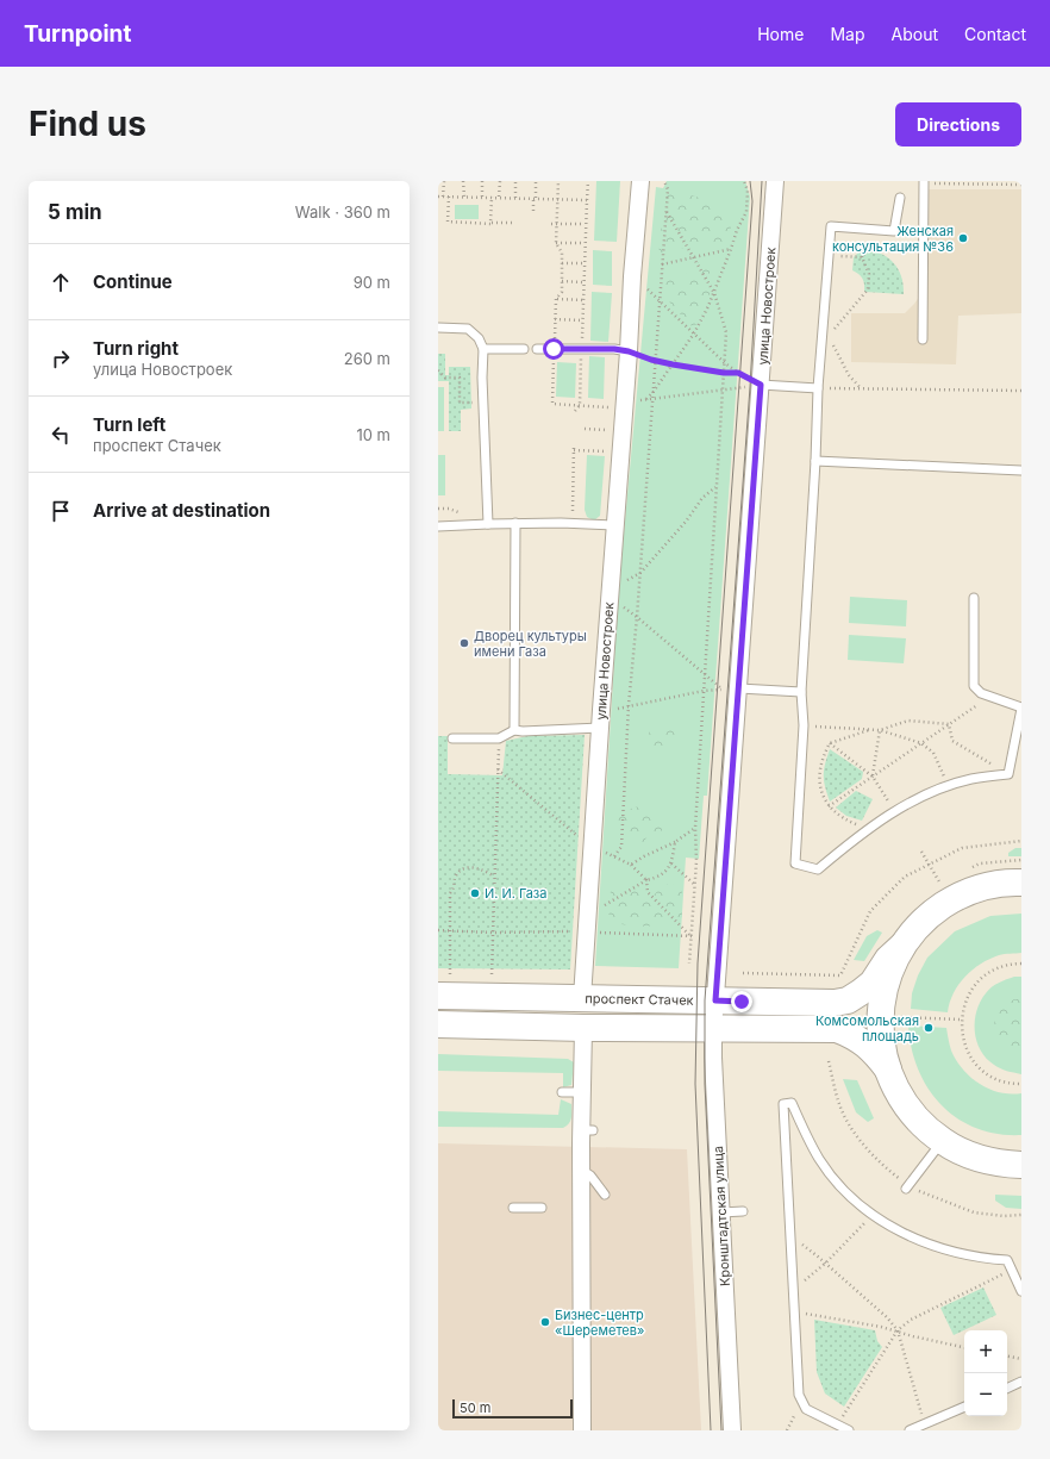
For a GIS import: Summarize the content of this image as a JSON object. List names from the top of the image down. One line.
{"streets":{"main road":["проспект Стачек"],"street":["улица Новостроек","Кронштадтская улица"]},"crossings":[["улица Новостроек","проспект Стачек"],["улица Новостроек","Кронштадтская улица"],["проспект Стачек","Кронштадтская улица"]],"places":["Женская консультация №36","Дворец культуры имени Газа","И. И. Газа","Комсомольская площадь","Бизнес-центр «Шереметев»"],"scale_bar":"50 m","page":{"header":"Turnpoint","nav":["Home","Map","About","Contact"],"buttons":"Directions","title":"Find us","heading":["5 min","Walk · 360 m"],"list":[["Continue","90 m"],["Turn right","улица Новостроек","260 m"],["Turn left","проспект Стачек","10 m"],"Arrive at destination"],"map_buttons":["+","−"],"scale":"50 m"}}
